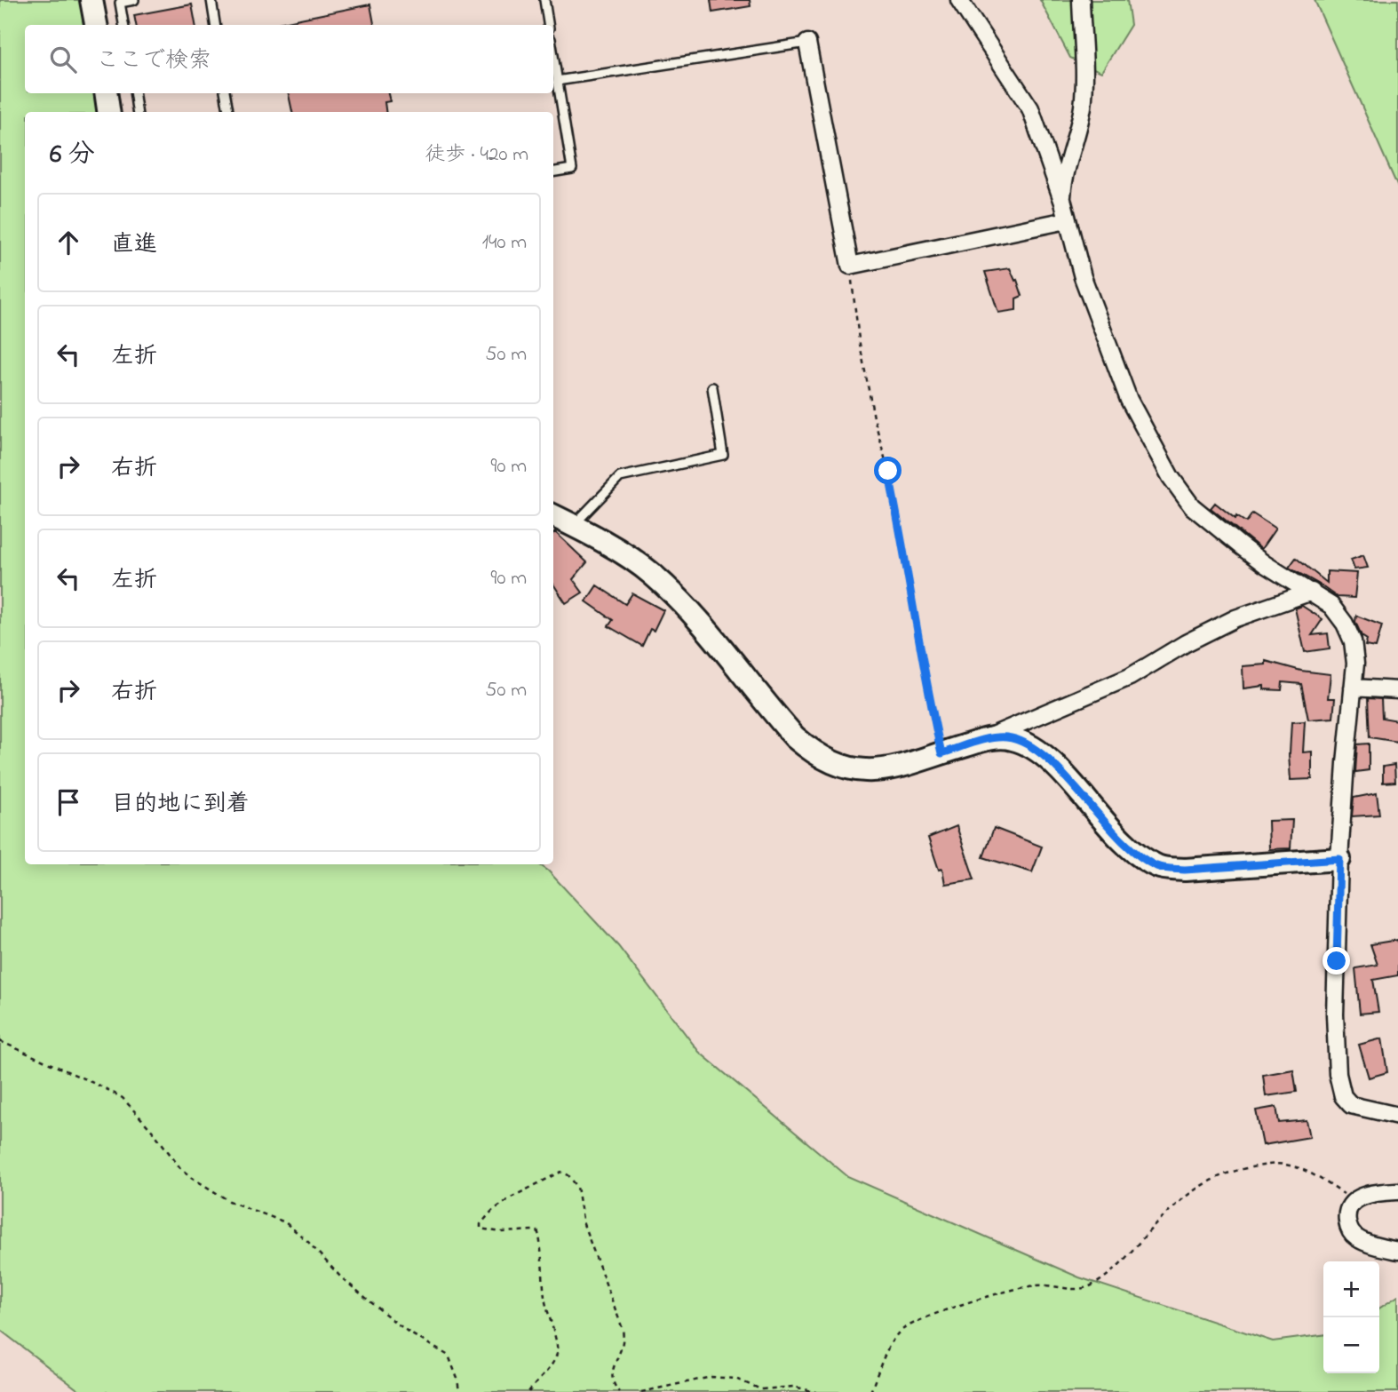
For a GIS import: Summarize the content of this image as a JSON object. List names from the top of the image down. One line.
{"page":{"search":"ここで検索","heading":["6 分","徒歩 · 420 m"],"list":[["直進","140 m"],["左折","50 m"],["右折","90 m"],["左折","90 m"],["右折","50 m"],"目的地に到着"],"map_buttons":["+","−"]}}
